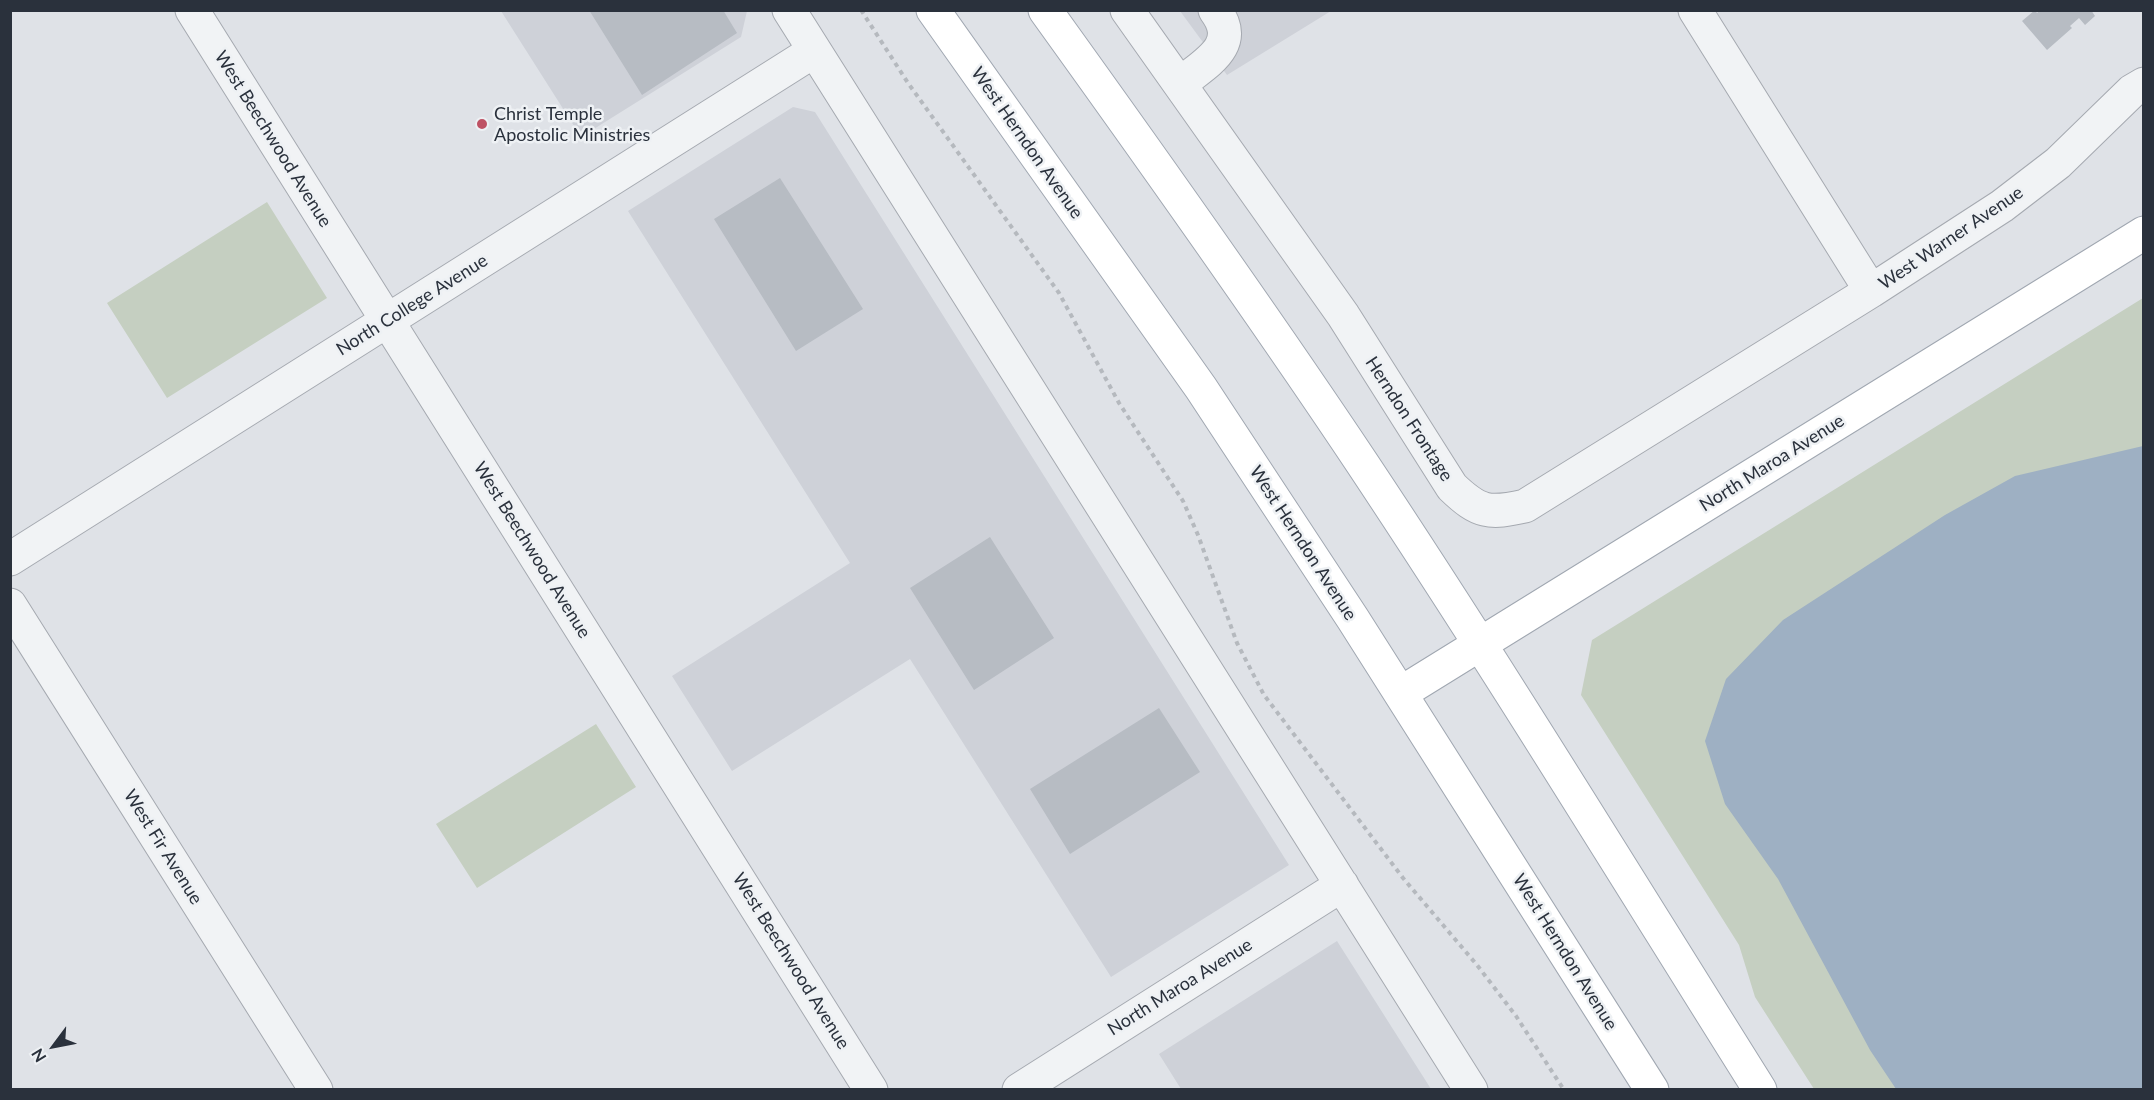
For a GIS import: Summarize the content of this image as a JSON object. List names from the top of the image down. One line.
{"streets":{"main road":["West Herndon Avenue","North Maroa Avenue"],"street":["West Beechwood Avenue","West Warner Avenue","North College Avenue","Herndon Frontage","West Fir Avenue"]},"crossings":[["West Beechwood Avenue","North College Avenue"],["West Herndon Avenue","North Maroa Avenue"],["West Warner Avenue","Herndon Frontage"]],"places":["Christ Temple Apostolic Ministries"],"north":"bottom left"}
